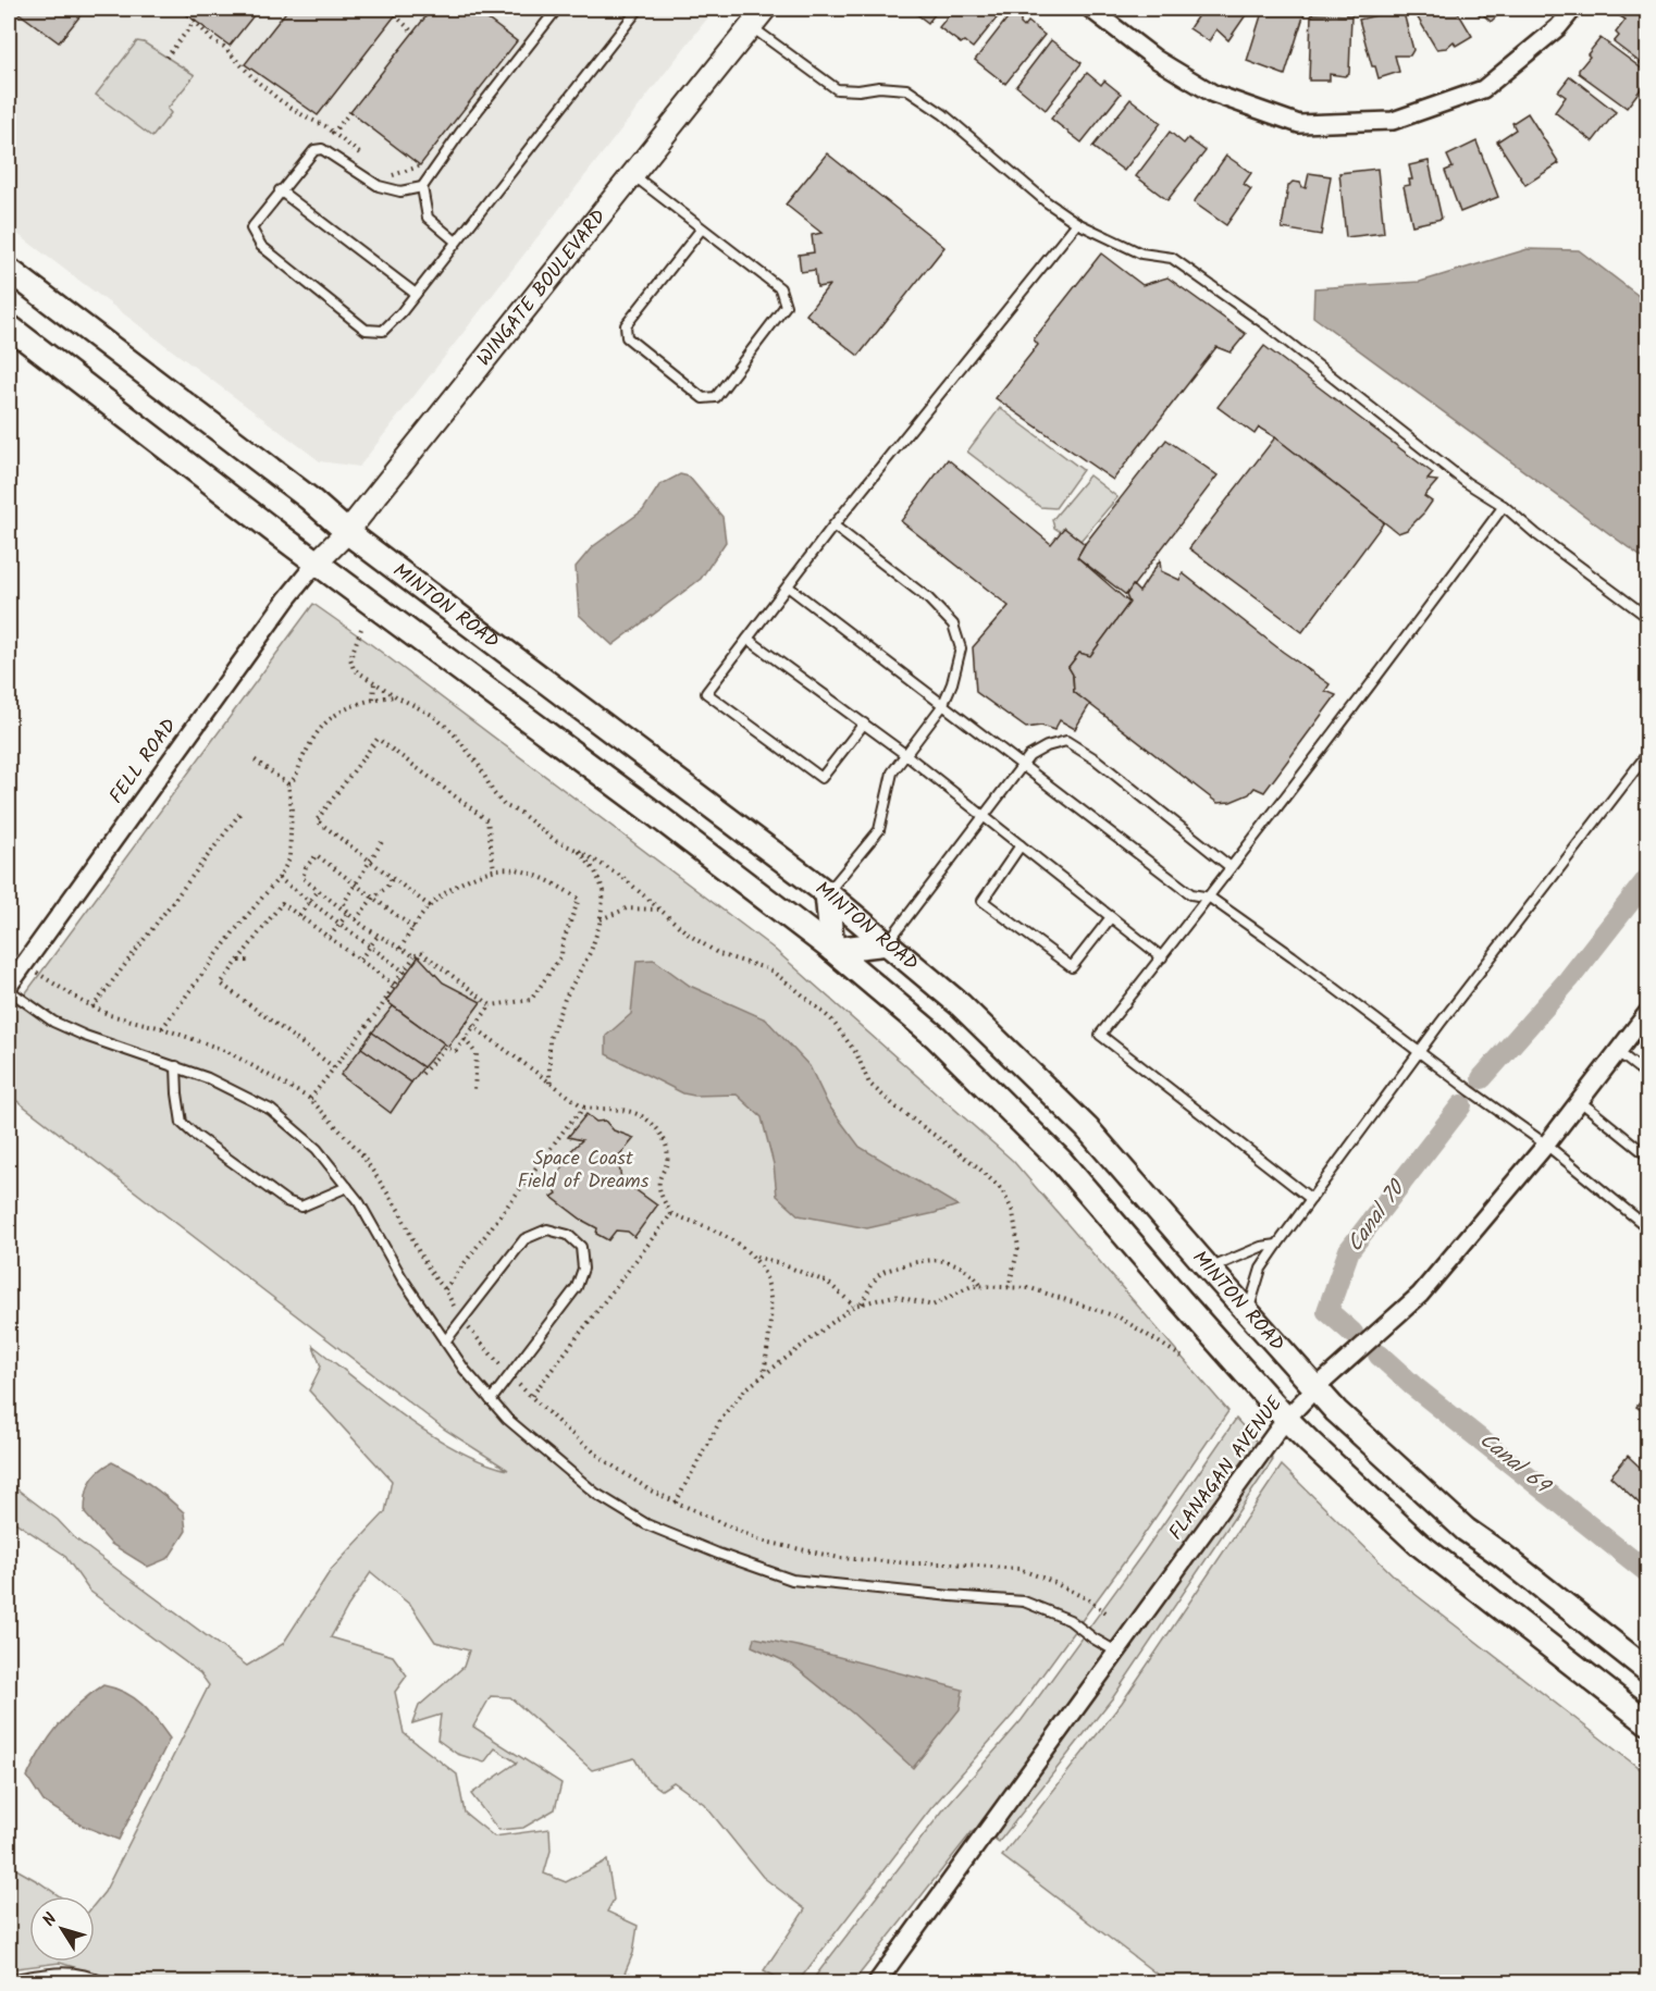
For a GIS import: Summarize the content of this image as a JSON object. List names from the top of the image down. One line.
{"streets":{"main road":["MINTON ROAD"],"street":["WINGATE BOULEVARD","FELL ROAD","FLANAGAN AVENUE"]},"crossings":[["WINGATE BOULEVARD","MINTON ROAD"],["WINGATE BOULEVARD","FELL ROAD"],["MINTON ROAD","FELL ROAD"],["MINTON ROAD","FLANAGAN AVENUE"]],"water":["Canal 70","Canal 69"],"parks":["Space Coast Field of Dreams"],"north":"top left"}
